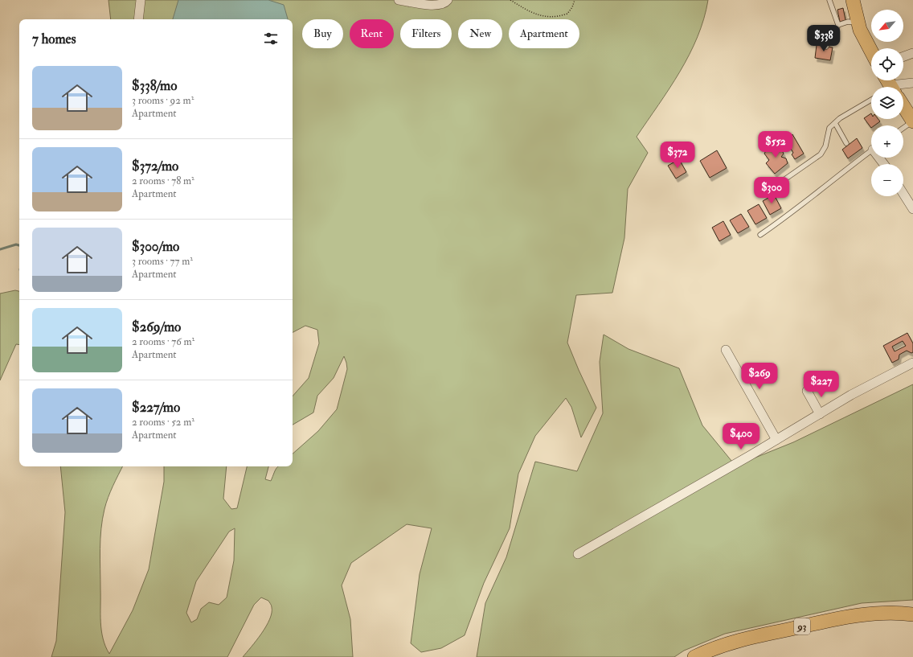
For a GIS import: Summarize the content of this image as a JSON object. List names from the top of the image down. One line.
{"streets":{"main road":["93"]},"north":"bottom left","page":{"map_buttons":["+","−"],"chip":["Buy","Rent","Filters","New","Apartment"],"heading":"7 homes","price":["$338","$552","$372","$300","$269","$227","$400"],"list":[{"name":"$338/mo","note":"3 rooms · 92 m² · Apartment"},{"name":"$372/mo","note":"2 rooms · 78 m² · Apartment"},{"name":"$300/mo","note":"3 rooms · 77 m² · Apartment"},{"name":"$269/mo","note":"2 rooms · 76 m² · Apartment"},{"name":"$227/mo","note":"2 rooms · 52 m² · Apartment"}]}}
